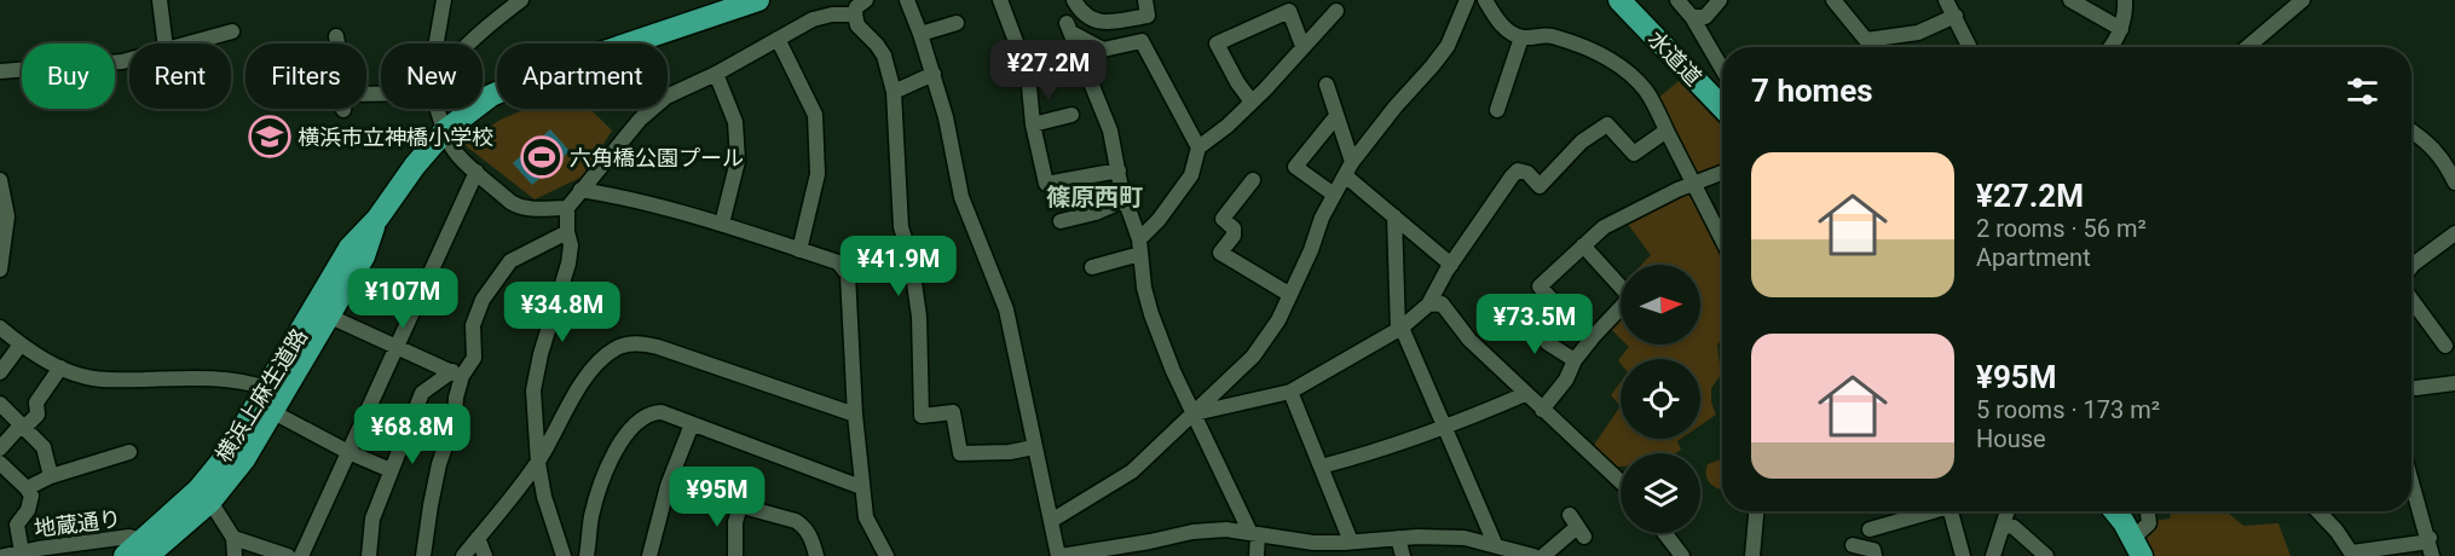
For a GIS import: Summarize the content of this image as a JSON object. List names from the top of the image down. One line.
{"streets":{"main road":["水道道","横浜上麻生道路"],"street":["地蔵通り"]},"crossings":[["横浜上麻生道路","地蔵通り"]],"districts":["篠原西町"],"places":{"school or university":["横浜市立神橋小学校"],"sports":["六角橋公園プール"]},"north":"right","page":{"price":["¥27.2M","¥41.9M","¥107M","¥34.8M","¥73.5M","¥68.8M","¥95M"],"chip":["Buy","Rent","Filters","New","Apartment"],"heading":"7 homes","list":[{"name":"¥27.2M","note":"2 rooms · 56 m² · Apartment"},{"name":"¥95M","note":"5 rooms · 173 m² · House"}]}}
